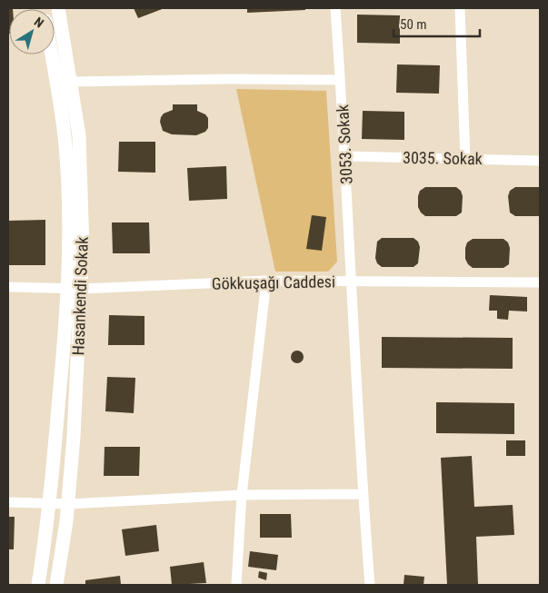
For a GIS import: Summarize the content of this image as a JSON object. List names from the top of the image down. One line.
{"streets":{"main road":["Hasankendi Sokak"],"street":["3053. Sokak","3035. Sokak","Gökkuşağı Caddesi"]},"crossings":[["3053. Sokak","3035. Sokak"],["3053. Sokak","Gökkuşağı Caddesi"],["Gökkuşağı Caddesi","Hasankendi Sokak"]],"scale_bar":"50 m","north":"top right"}
